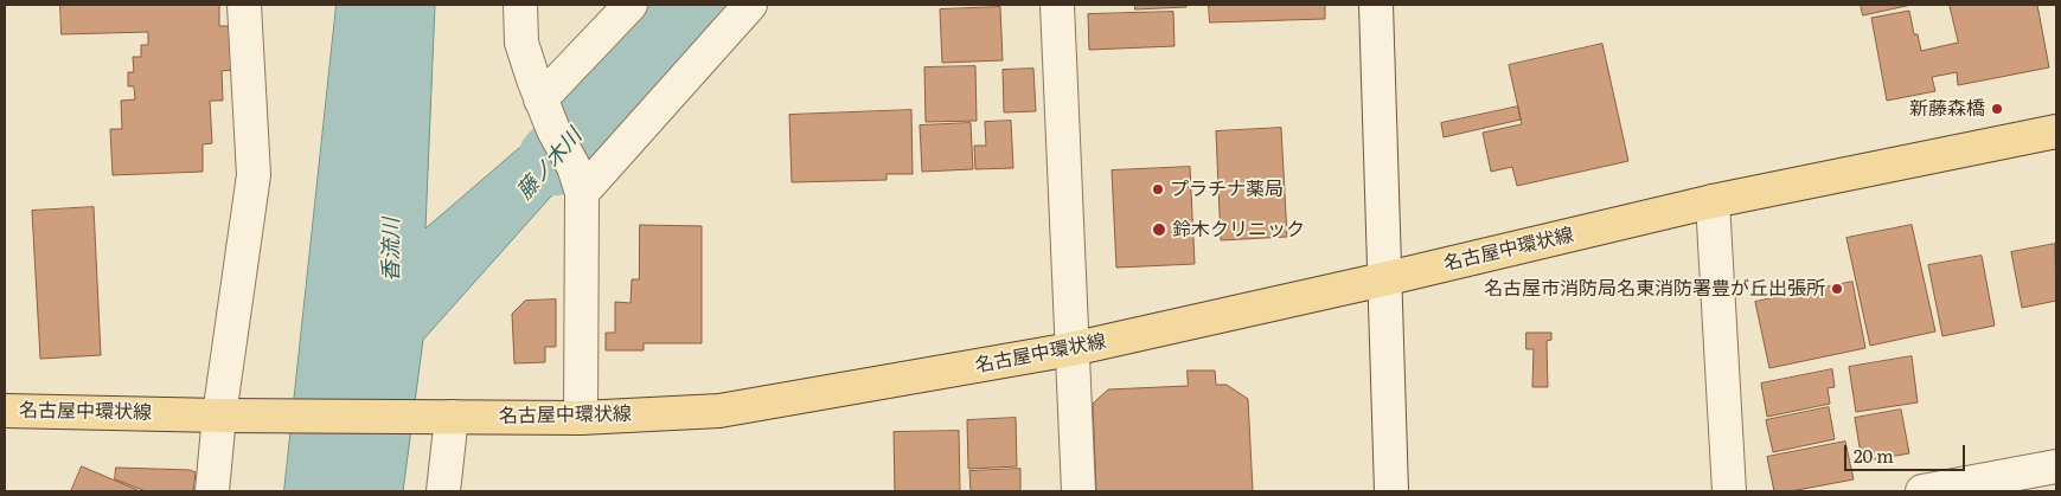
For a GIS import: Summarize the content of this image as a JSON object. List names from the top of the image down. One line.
{"streets":{"main road":["名古屋中環状線"]},"water":["藤ノ木川","香流川"],"places":["新藤森橋","プラチナ薬局","鈴木クリニック","名古屋市消防局名東消防署豊が丘出張所"],"scale_bar":"20 m"}
